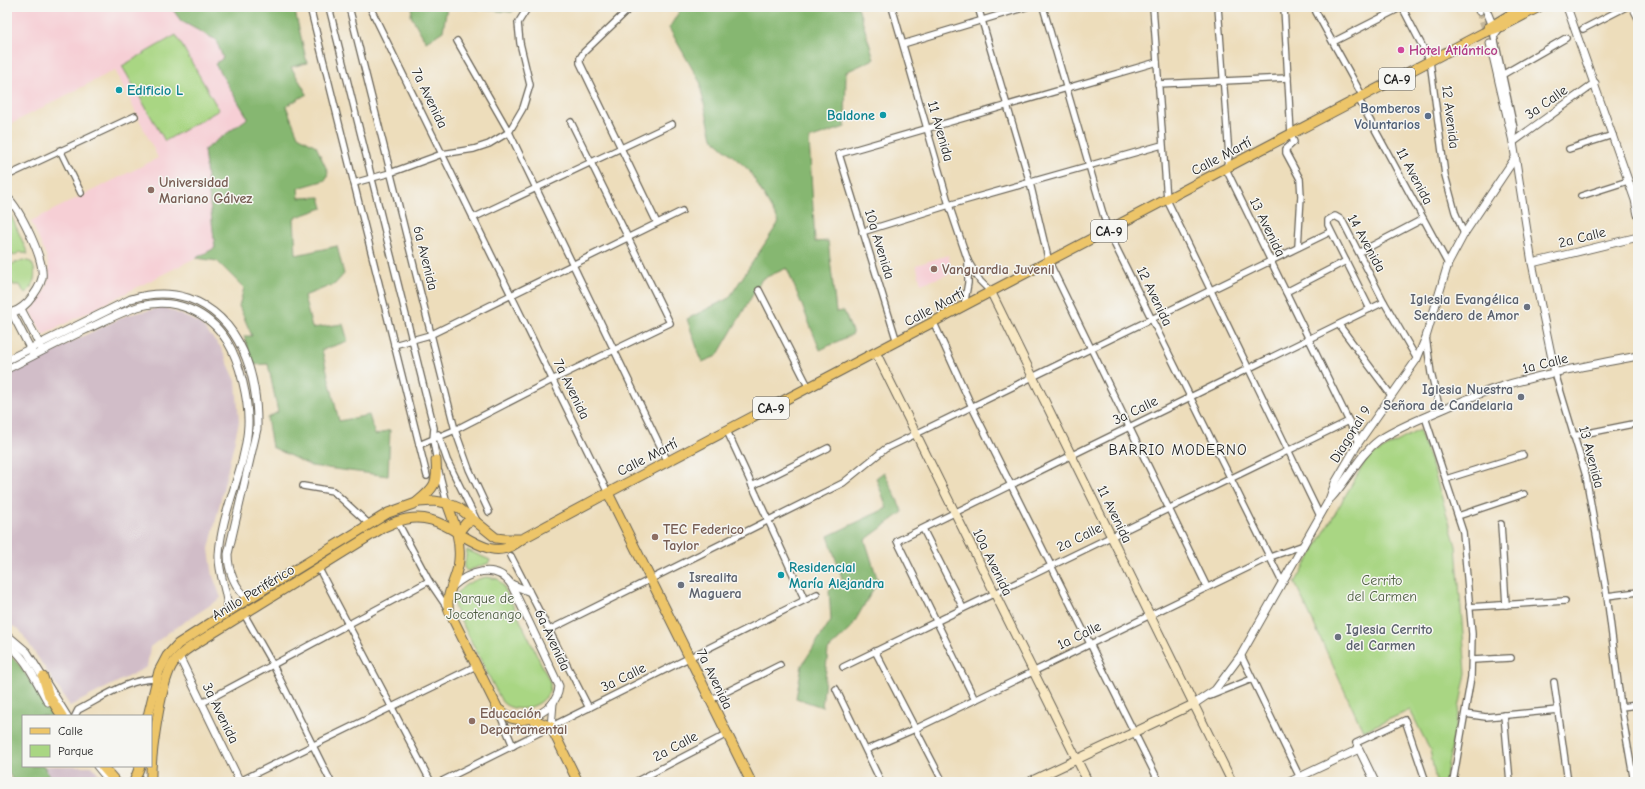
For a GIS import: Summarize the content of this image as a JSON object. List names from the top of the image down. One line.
{"streets":{"main road":["CA-9","7a Avenida","11 Avenida","Calle Martí","10a Avenida","Anillo Periférico"],"street":["3a Calle","12 Avenida","13 Avenida","2a Calle","14 Avenida","6a Avenida","1a Calle","Diagonal 9","3a Avenida"]},"crossings":[["CA-9","12 Avenida"],["CA-9","11 Avenida"],["CA-9","Calle Martí"],["CA-9","13 Avenida"],["7a Avenida","3a Calle"],["7a Avenida","Calle Martí"],["7a Avenida","2a Calle"],["3a Calle","12 Avenida"],["3a Calle","11 Avenida"],["3a Calle","13 Avenida"],["3a Calle","2a Calle"],["3a Calle","14 Avenida"],["3a Calle","10a Avenida"],["3a Calle","6a Avenida"],["12 Avenida","Calle Martí"],["12 Avenida","2a Calle"],["12 Avenida","1a Calle"],["12 Avenida","Diagonal 9"],["11 Avenida","Calle Martí"],["11 Avenida","2a Calle"],["11 Avenida","10a Avenida"],["11 Avenida","1a Calle"],["11 Avenida","Diagonal 9"],["Calle Martí","13 Avenida"],["Calle Martí","10a Avenida"],["Calle Martí","Anillo Periférico"],["13 Avenida","2a Calle"],["13 Avenida","1a Calle"],["13 Avenida","Diagonal 9"],["2a Calle","10a Avenida"],["14 Avenida","Diagonal 9"],["10a Avenida","1a Calle"],["1a Calle","Diagonal 9"],["Anillo Periférico","3a Avenida"]],"districts":["BARRIO MODERNO"],"parks":["Cerrito del Carmen","Parque de Jocotenango"],"places":["Hotel Atlántico","Edificio L","Baldone","Bomberos Voluntarios","Universidad Mariano Gálvez","Vanguardia Juvenil","Iglesia Evangélica Sendero de Amor","Iglesia Nuestra Señora de Candelaria","TEC Federico Taylor","Residencial María Alejandra","Isrealita Maguera","Iglesia Cerrito del Carmen","Educación Departamental"],"legend":["Calle","Parque"]}
